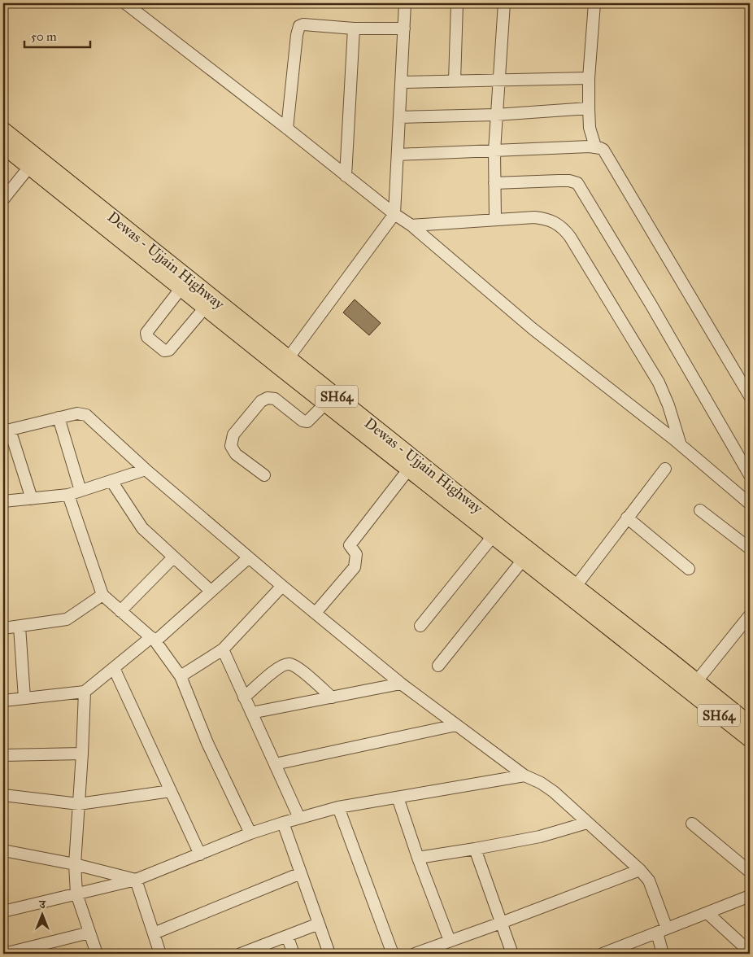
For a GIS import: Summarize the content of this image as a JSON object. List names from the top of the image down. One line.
{"streets":{"main road":["Dewas - Ujjain Highway","SH64"]},"scale_bar":"50 m","north":"top"}
